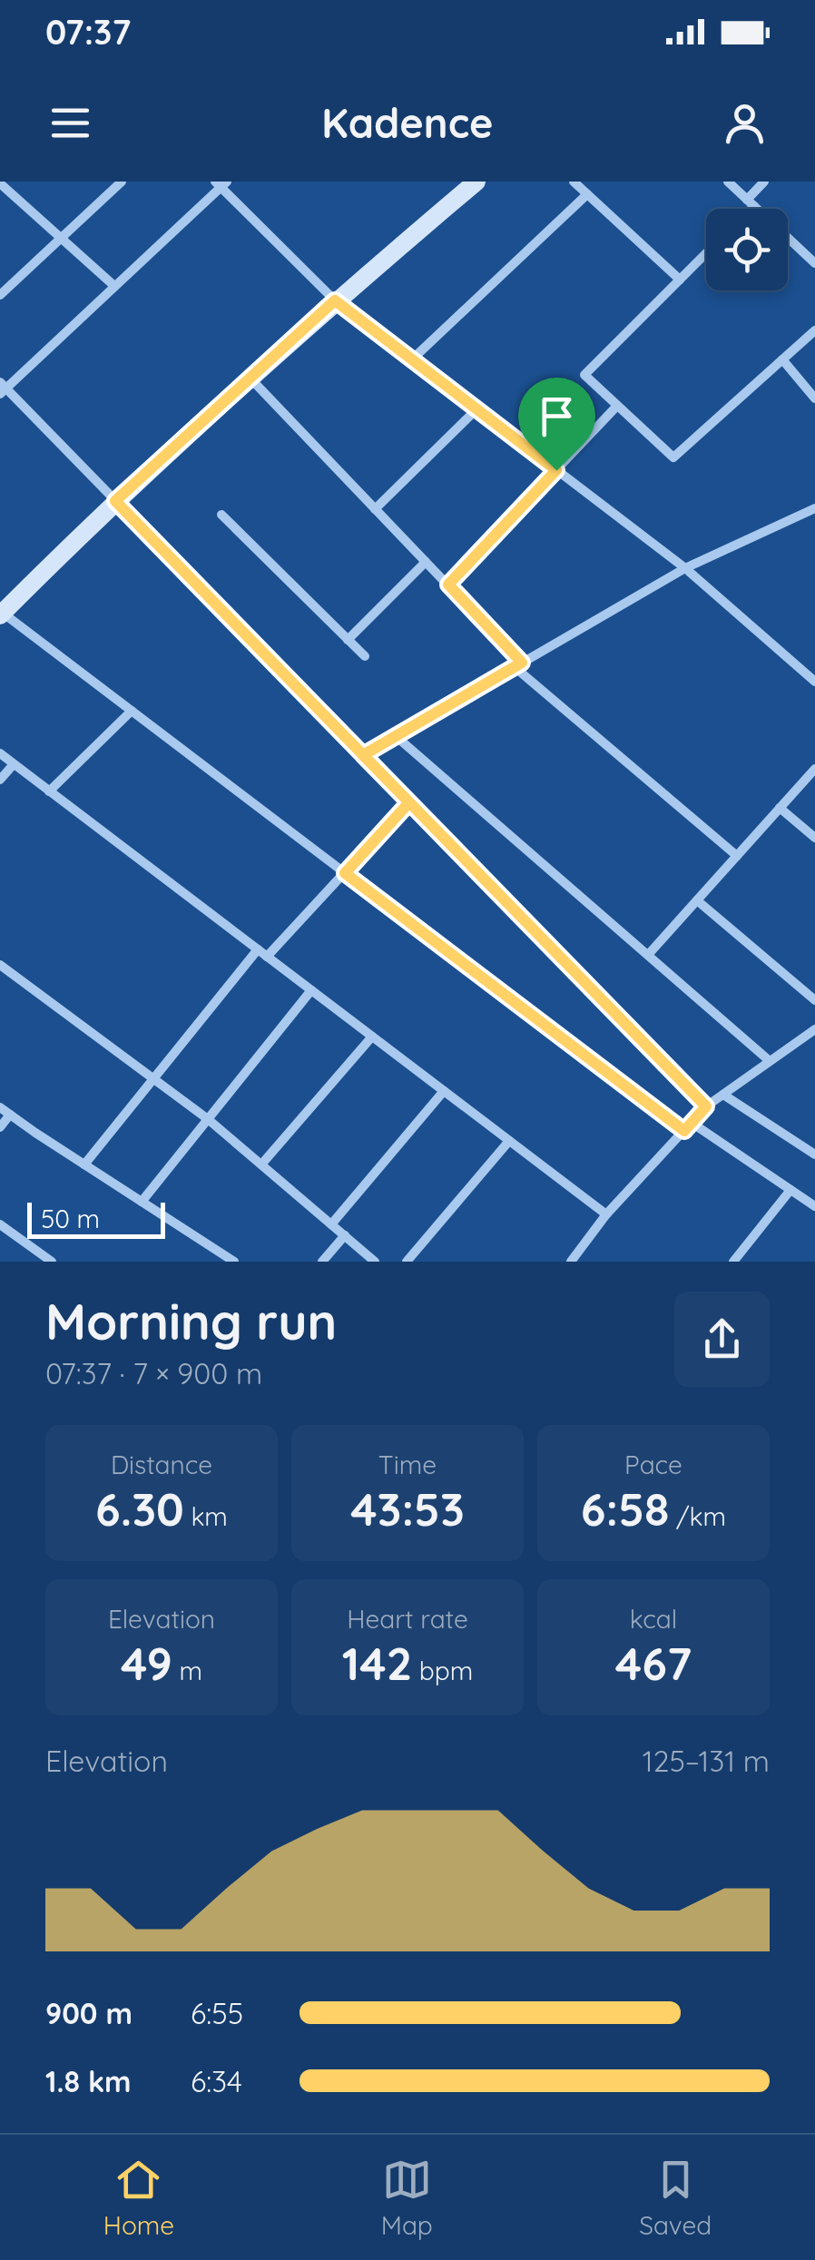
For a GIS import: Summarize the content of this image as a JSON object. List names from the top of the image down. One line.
{"scale_bar":"50 m","page":{"status":"07:37","header":"Kadence","scale":"50 m","heading":["Morning run","07:37 · 7 × 900 m"],"stats":[["Distance","6.30 km"],["Time","43:53"],["Pace","6:58 /km"],["Elevation","49 m"],["Heart rate","142 bpm"],["kcal","467"]],"chart":["Elevation","125–131 m"],"list":[{"name":"900 m","note":"6:55"},{"name":"1.8 km","note":"6:34"}],"tabs":["Home","Map","Saved"]}}
